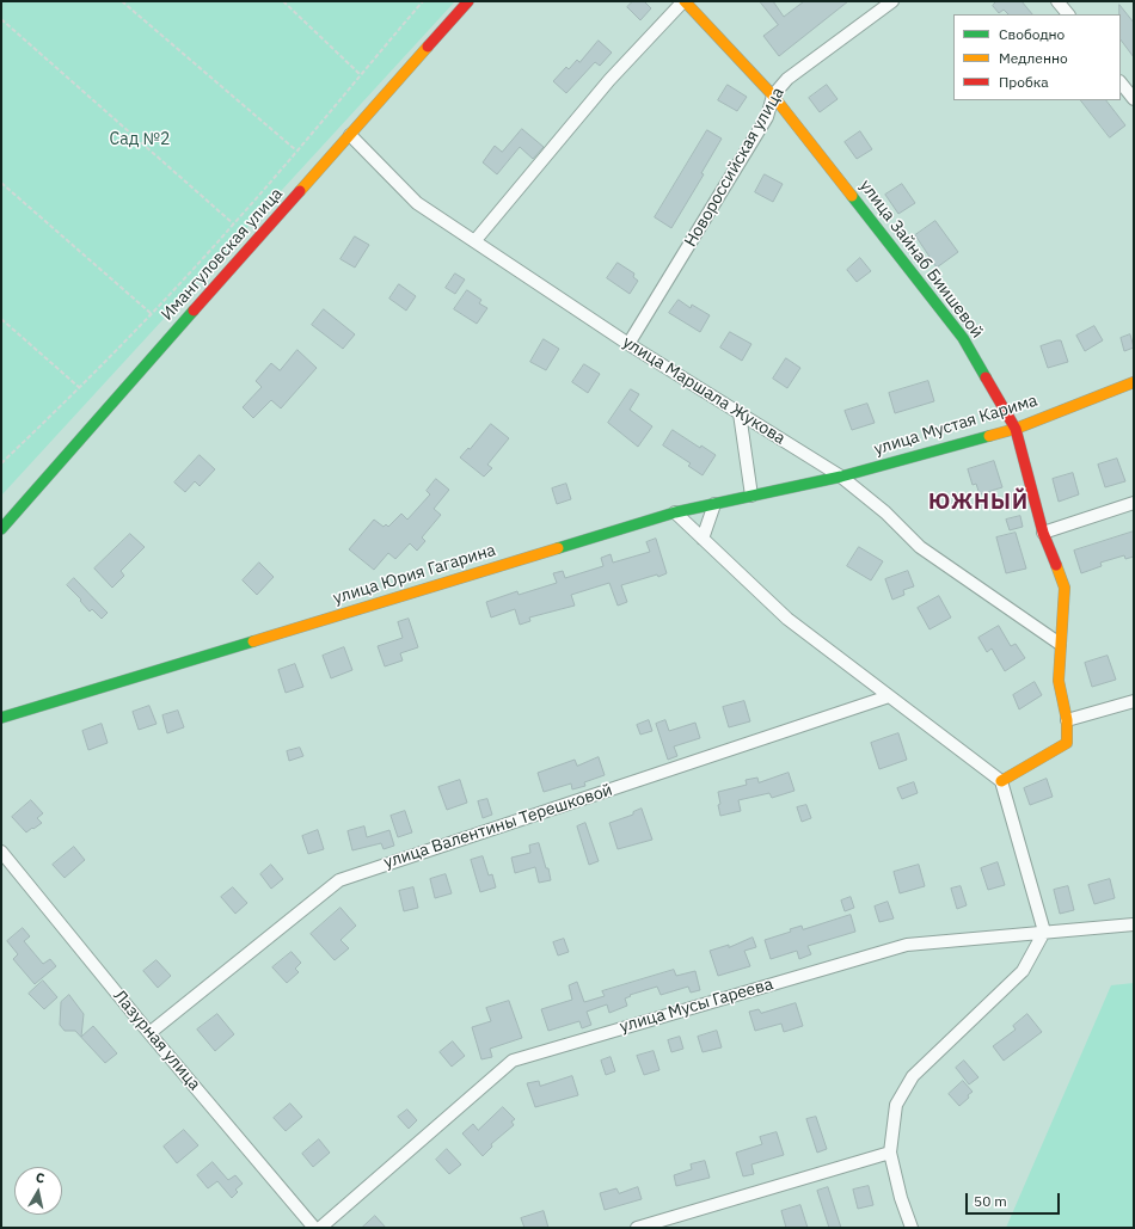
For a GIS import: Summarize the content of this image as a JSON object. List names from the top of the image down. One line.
{"streets":{"street":["Новороссийская улица","Имангуловская улица","улица Зайнаб Биишевой","улица Маршала Жукова","улица Мустая Карима","улица Юрия Гагарина","улица Валентины Терешковой","улица Мусы Гареева","Лазурная улица"]},"crossings":[["Новороссийская улица","улица Зайнаб Биишевой"],["Новороссийская улица","улица Маршала Жукова"],["Имангуловская улица","улица Маршала Жукова"],["улица Зайнаб Биишевой","улица Маршала Жукова"],["улица Зайнаб Биишевой","улица Мустая Карима"],["улица Маршала Жукова","улица Мустая Карима"],["улица Маршала Жукова","улица Юрия Гагарина"],["улица Мустая Карима","улица Юрия Гагарина"],["улица Валентины Терешковой","Лазурная улица"]],"districts":["ЮЖНЫЙ"],"parks":["Сад №2"],"legend":["Свободно","Медленно","Пробка"],"scale_bar":"50 m","north":"top"}
